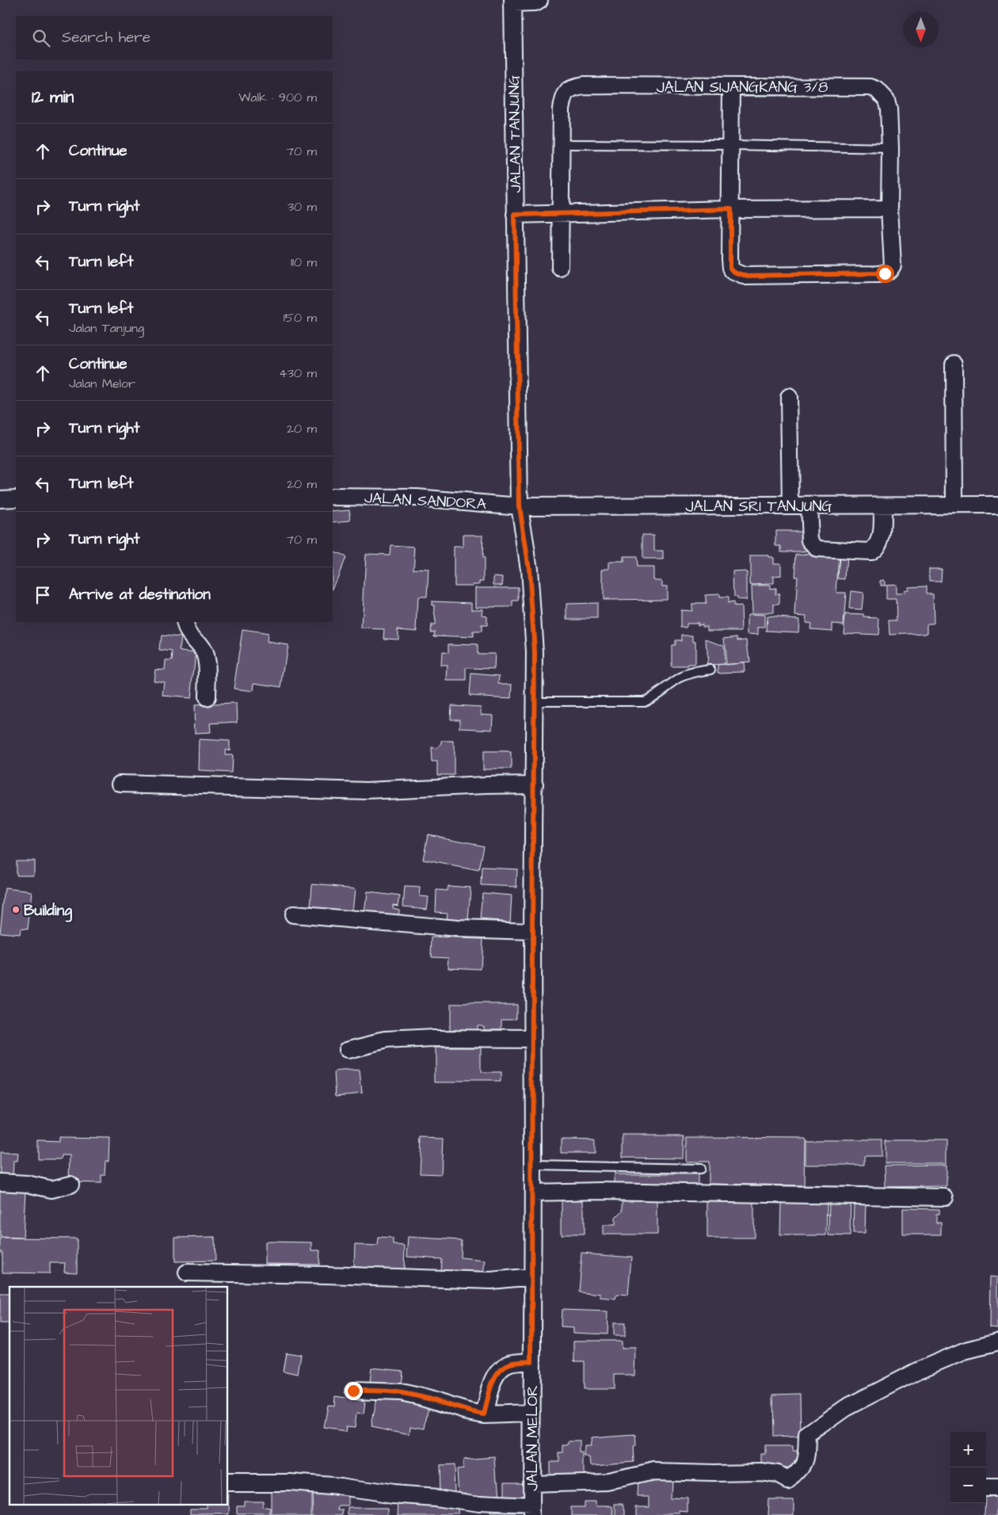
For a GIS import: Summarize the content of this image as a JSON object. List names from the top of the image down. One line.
{"streets":{"street":["JALAN SIJANGKANG 3/8","JALAN TANJUNG","JALAN SANDORA","JALAN SRI TANJUNG","JALAN MELOR"]},"crossings":[["JALAN TANJUNG","JALAN SANDORA"],["JALAN TANJUNG","JALAN SRI TANJUNG"],["JALAN TANJUNG","JALAN MELOR"],["JALAN SANDORA","JALAN SRI TANJUNG"],["JALAN SANDORA","JALAN MELOR"],["JALAN SRI TANJUNG","JALAN MELOR"]],"places":["Building"],"north":"bottom","page":{"search":"Search here","heading":["12 min","Walk · 900 m"],"list":[["Continue","70 m"],["Turn right","30 m"],["Turn left","110 m"],["Turn left","Jalan Tanjung","150 m"],["Continue","Jalan Melor","430 m"],["Turn right","20 m"],["Turn left","20 m"],["Turn right","70 m"],"Arrive at destination"],"map_buttons":["+","−"]}}
